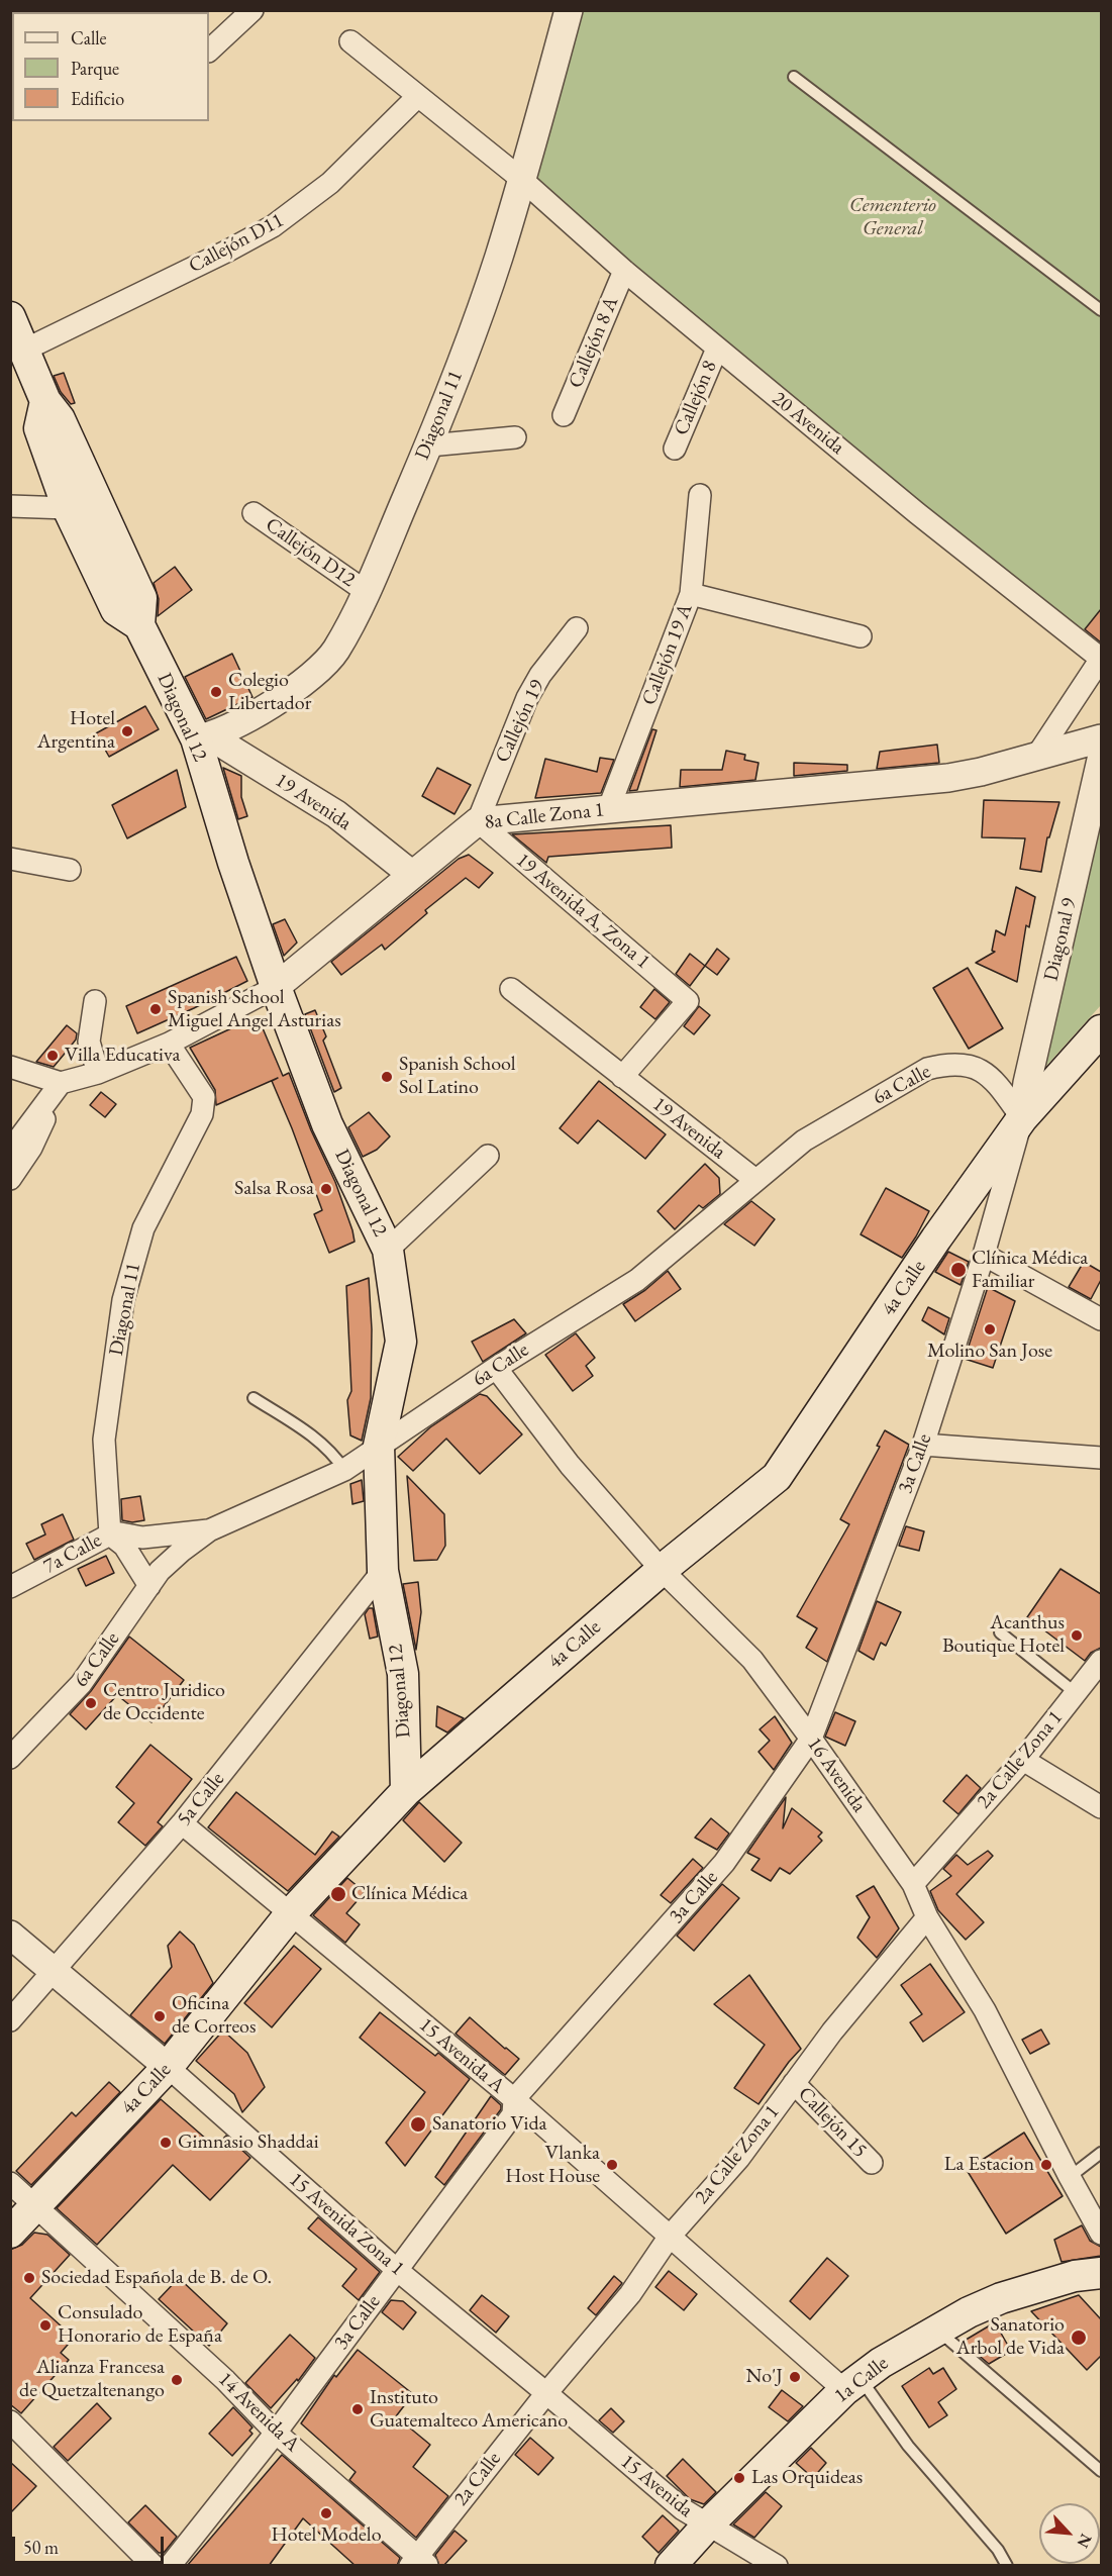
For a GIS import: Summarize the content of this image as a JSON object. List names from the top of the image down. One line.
{"streets":{"main road":["Diagonal 12","4a Calle","1a Calle"],"street":["Callejón D11","Callejón 8 A","Callejón 8","Diagonal 11","20 Avenida","Callejón D12","Callejón 19 A","Callejón 19","19 Avenida","8a Calle Zona 1","19 Avenida A, Zona 1","Diagonal 9","6a Calle","3a Calle","7a Calle","2a Calle Zona 1","16 Avenida","5a Calle","15 Avenida A","Callejón 15","15 Avenida Zona 1","14 Avenida A","2a Calle","15 Avenida"]},"crossings":[["Callejón D11","20 Avenida"],["Callejón D11","Diagonal 12"],["Callejón 8 A","20 Avenida"],["Callejón 8","20 Avenida"],["Diagonal 11","20 Avenida"],["Diagonal 11","Callejón D12"],["Diagonal 11","Diagonal 12"],["Diagonal 11","19 Avenida"],["Diagonal 11","8a Calle Zona 1"],["Diagonal 11","7a Calle"],["Callejón 19 A","8a Calle Zona 1"],["Diagonal 12","19 Avenida"],["Diagonal 12","8a Calle Zona 1"],["Diagonal 12","6a Calle"],["Diagonal 12","4a Calle"],["Diagonal 12","5a Calle"],["Callejón 19","8a Calle Zona 1"],["Callejón 19","19 Avenida A, Zona 1"],["19 Avenida","8a Calle Zona 1"],["19 Avenida","19 Avenida A, Zona 1"],["19 Avenida","6a Calle"],["8a Calle Zona 1","19 Avenida A, Zona 1"],["Diagonal 9","6a Calle"],["Diagonal 9","4a Calle"],["Diagonal 9","3a Calle"],["6a Calle","4a Calle"],["6a Calle","3a Calle"],["6a Calle","7a Calle"],["6a Calle","16 Avenida"],["4a Calle","3a Calle"],["4a Calle","16 Avenida"],["4a Calle","15 Avenida A"],["4a Calle","15 Avenida Zona 1"],["4a Calle","14 Avenida A"],["3a Calle","16 Avenida"],["3a Calle","15 Avenida A"],["3a Calle","15 Avenida Zona 1"],["3a Calle","14 Avenida A"],["2a Calle Zona 1","16 Avenida"],["2a Calle Zona 1","15 Avenida A"],["2a Calle Zona 1","Callejón 15"],["2a Calle Zona 1","15 Avenida Zona 1"],["2a Calle Zona 1","2a Calle"],["2a Calle Zona 1","15 Avenida"],["5a Calle","15 Avenida A"],["5a Calle","15 Avenida Zona 1"],["15 Avenida A","1a Calle"],["15 Avenida Zona 1","2a Calle"],["15 Avenida Zona 1","15 Avenida"],["1a Calle","15 Avenida"],["14 Avenida A","2a Calle"],["2a Calle","15 Avenida"]],"parks":["Cementerio General"],"places":["Colegio Libertador","Hotel Argentina","Spanish School Miguel Angel Asturias","Villa Educativa","Spanish School Sol Latino","Salsa Rosa","Clínica Médica Familiar","Molino San Jose","Acanthus Boutique Hotel","Centro Juridico de Occidente","Clínica Médica","Oficina de Correos","Sanatorio Vida","Gimnasio Shaddai","Vlanka Host House","La Estacion","Sociedad Española de B. de O.","Consulado Honorario de España","Sanatorio Arbol de Vida","No'J","Alianza Francesa de Quetzaltenango","Instituto Guatemalteco Americano","Las Orquideas","Hotel Modelo"],"legend":["Calle","Parque","Edificio"],"scale_bar":"50 m","north":"bottom right"}
